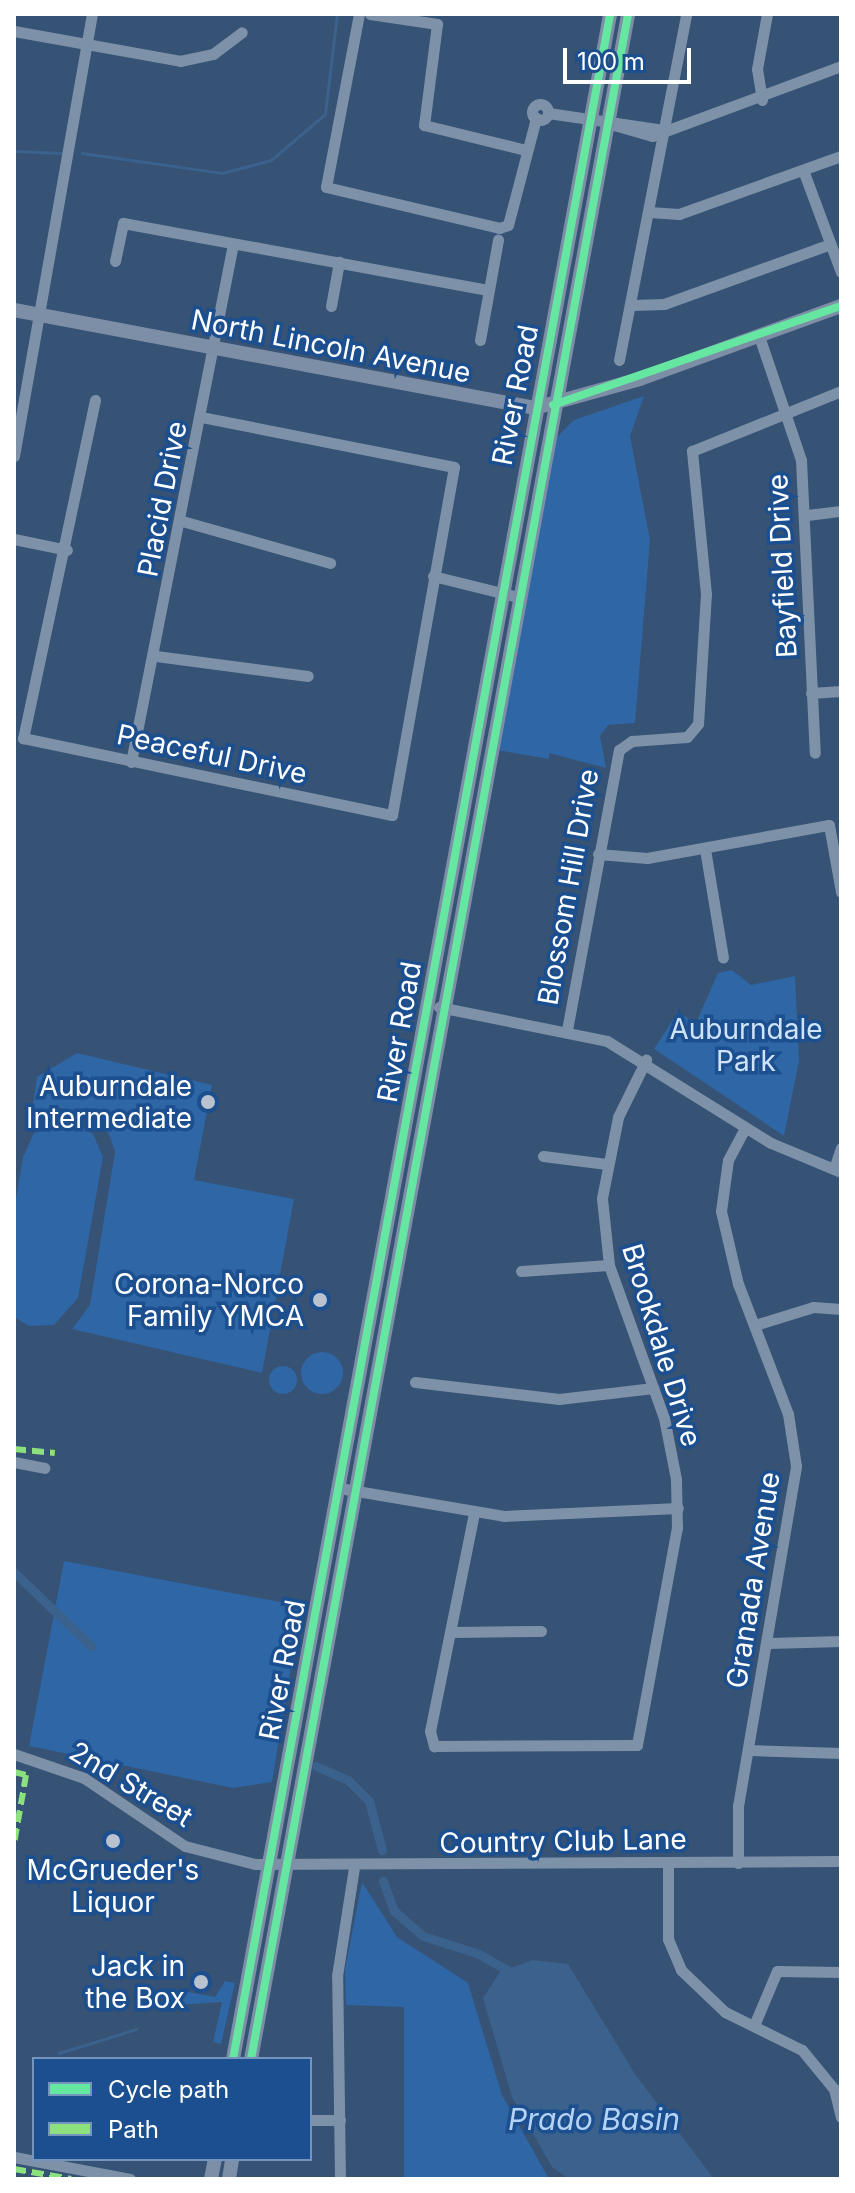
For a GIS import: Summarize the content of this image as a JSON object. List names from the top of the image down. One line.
{"streets":{"main road":["North Lincoln Avenue","River Road"],"street":["Placid Drive","Bayfield Drive","Peaceful Drive","Blossom Hill Drive","Brookdale Drive","Granada Avenue","2nd Street","Country Club Lane"]},"crossings":[["North Lincoln Avenue","River Road"],["North Lincoln Avenue","Placid Drive"],["North Lincoln Avenue","Bayfield Drive"],["River Road","2nd Street"],["River Road","Country Club Lane"],["Placid Drive","Peaceful Drive"],["Bayfield Drive","Blossom Hill Drive"],["Granada Avenue","Country Club Lane"],["2nd Street","Country Club Lane"]],"water":["Prado Basin"],"parks":["Auburndale Park"],"places":["Auburndale Intermediate","Corona-Norco Family YMCA","McGrueder's Liquor","Jack in the Box"],"legend":["Cycle path","Path"],"scale_bar":"100 m"}
